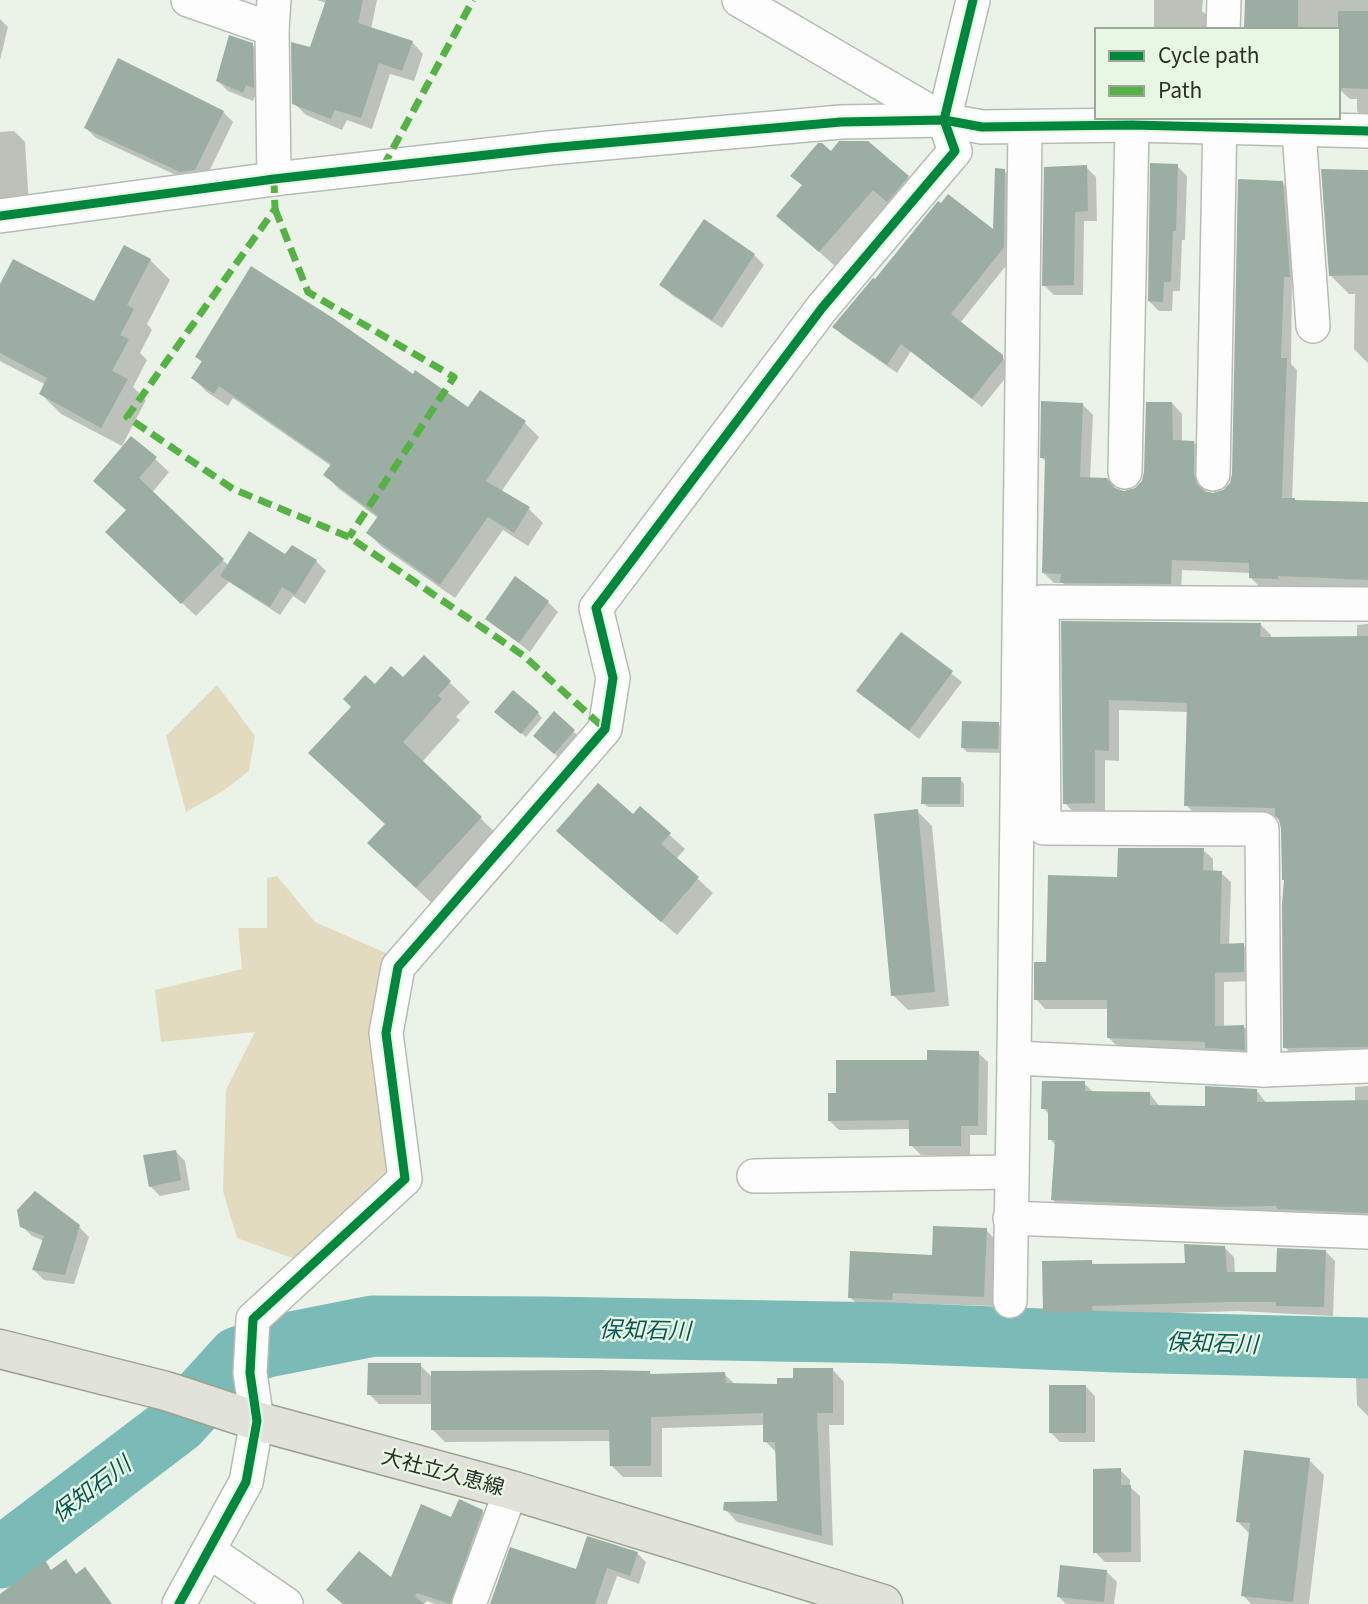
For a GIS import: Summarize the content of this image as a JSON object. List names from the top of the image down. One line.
{"streets":{"main road":["大社立久恵線"]},"water":["保知石川"],"legend":["Cycle path","Path"]}
